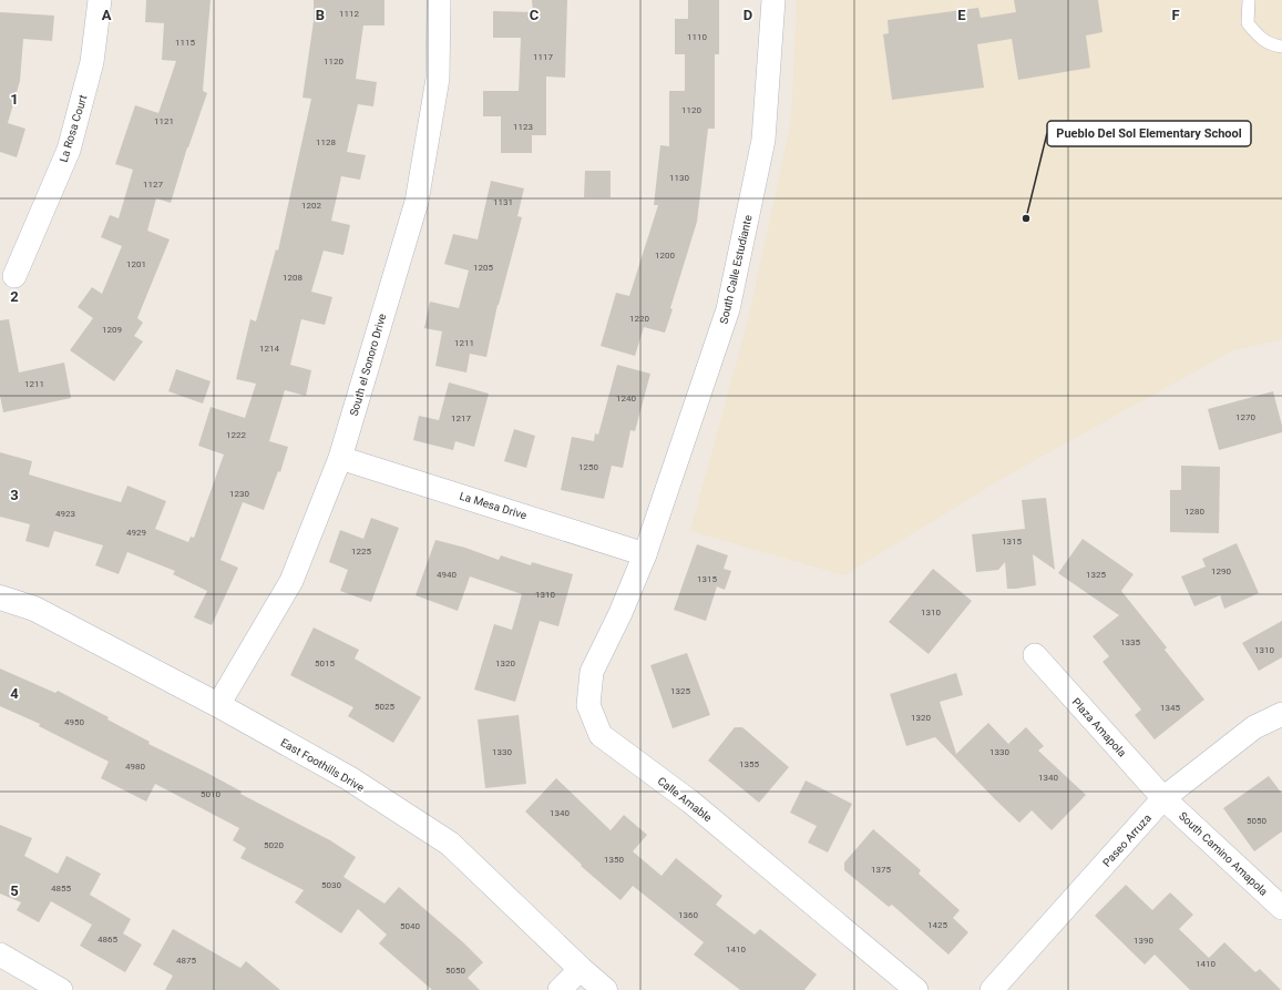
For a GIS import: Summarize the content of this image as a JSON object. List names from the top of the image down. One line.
{"streets":{"street":["La Rosa Court","South Calle Estudiante","South el Sonoro Drive","La Mesa Drive","Plaza Amapola","East Foothills Drive","Calle Amable","Paseo Arruza","South Camino Amapola"]},"crossings":[["South Calle Estudiante","La Mesa Drive"],["South Calle Estudiante","Calle Amable"],["South el Sonoro Drive","La Mesa Drive"],["South el Sonoro Drive","East Foothills Drive"],["La Mesa Drive","Calle Amable"],["Plaza Amapola","Paseo Arruza"],["Plaza Amapola","South Camino Amapola"],["Paseo Arruza","South Camino Amapola"]],"places":["Pueblo Del Sol Elementary School"],"house_numbers":["1112","1110","1115","1117","1120","1120","1121","1123","1128","1130","1127","1131","1202","1200","1201","1205","1208","1220","1209","1211","1214","1211","1240","1270","1217","1222","1250","1230","1280","4923","4929","1315","1225","1290","4940","1325","1315","1310","1310","1335","1310","5015","1320","1325","5025","1345","1320","4950","1330","1330","1355","4980","1340","5010","1340","5050","5020","1350","1375","5030","4855","1360","1425","5040","4865","1390","1410","4875","1410","5050"],"grid":{"columns":["A","B","C","D","E","F"],"rows":["1","2","3","4","5"]}}
